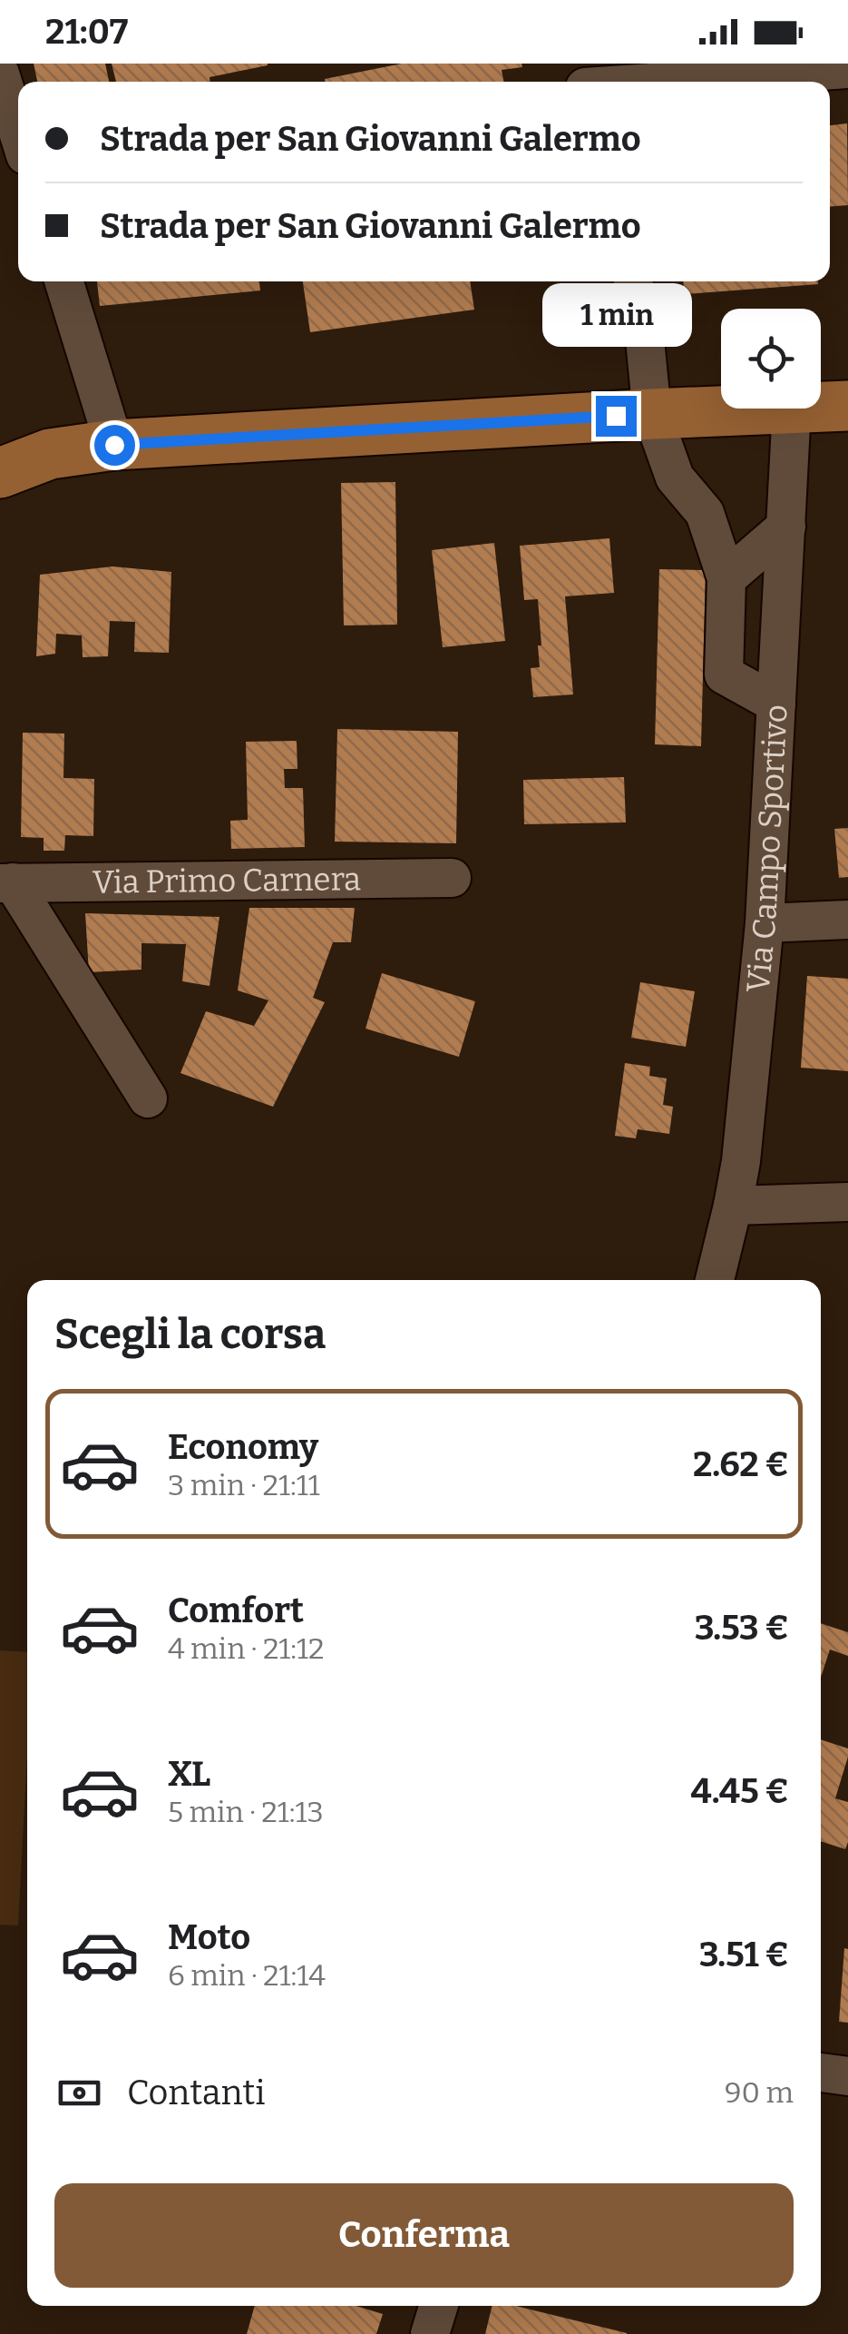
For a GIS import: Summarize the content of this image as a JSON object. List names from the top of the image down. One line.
{"streets":{"street":["Via Campo Sportivo","Via Primo Carnera"]},"page":{"status":"21:07","banner":["Strada per San Giovanni Galermo","Strada per San Giovanni Galermo"],"bubble":"1 min","heading":"Scegli la corsa","list":[{"name":"Economy","note":"3 min · 21:11","value":"2.62 €"},{"name":"Comfort","note":"4 min · 21:12","value":"3.53 €"},{"name":"XL","note":"5 min · 21:13","value":"4.45 €"},{"name":"Moto","note":"6 min · 21:14","value":"3.51 €"}],"pay":["Contanti","90 m"],"buttons":"Conferma"}}
